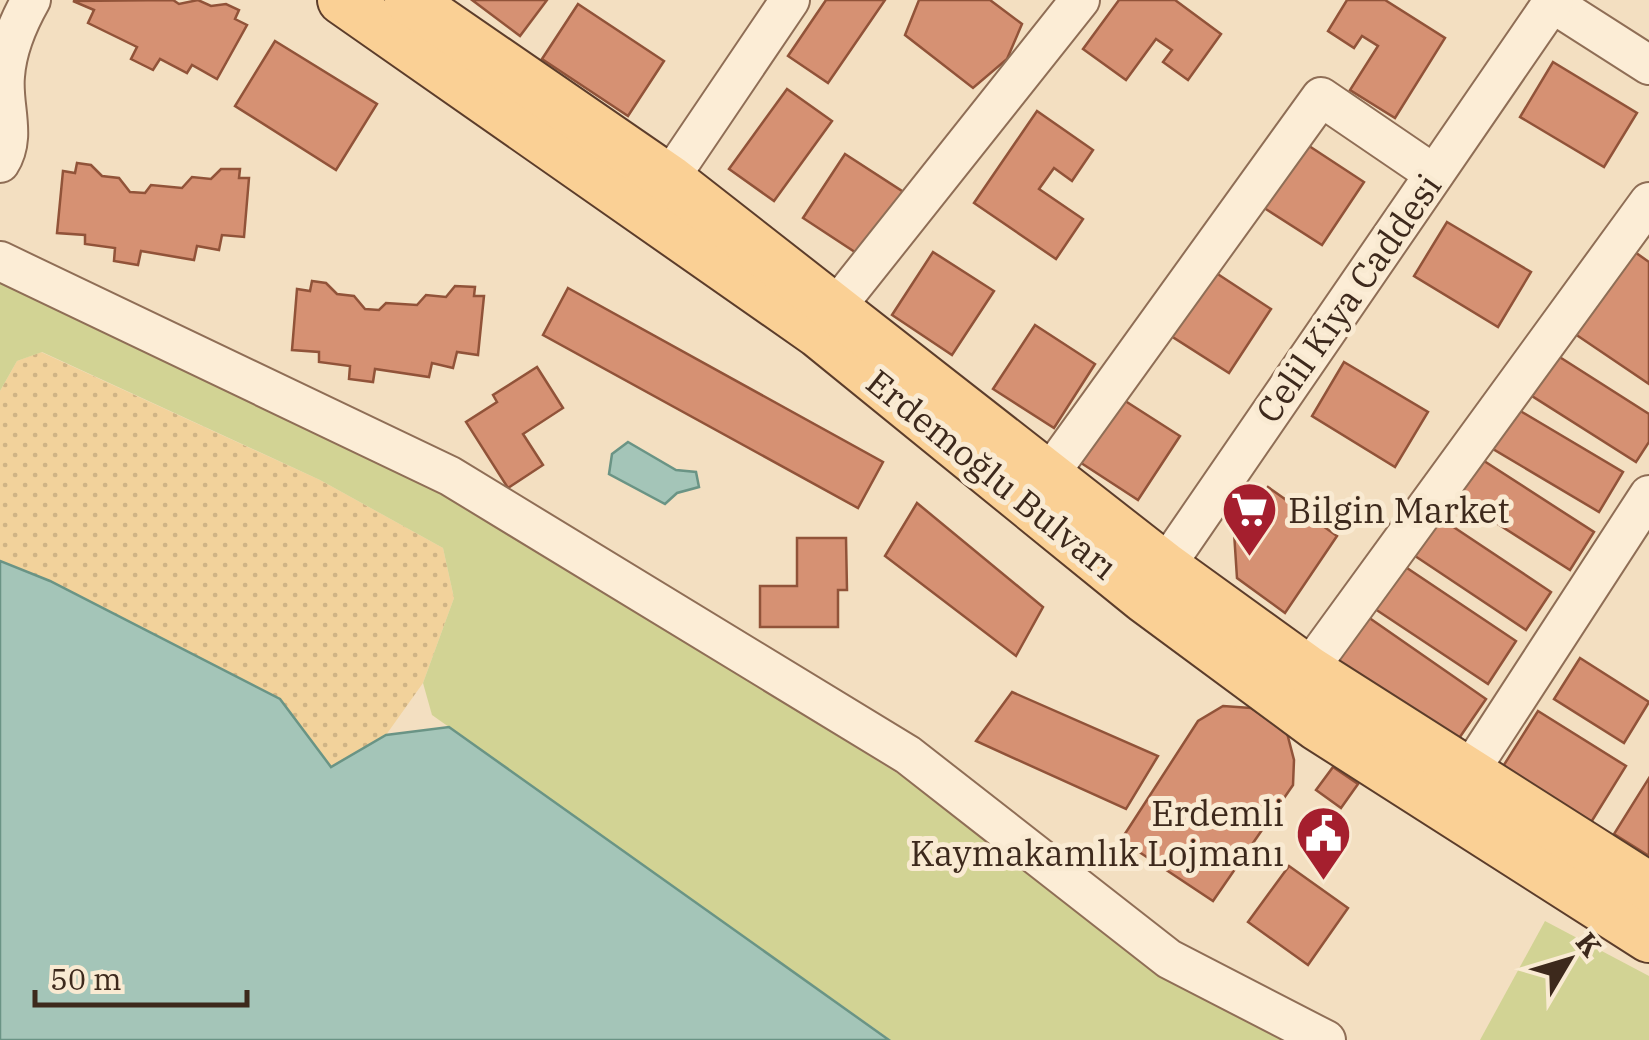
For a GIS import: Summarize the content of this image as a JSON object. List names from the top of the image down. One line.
{"streets":{"main road":["Erdemoğlu Bulvarı"],"street":["Celil Kiya Caddesi"]},"crossings":[["Celil Kiya Caddesi","Erdemoğlu Bulvarı"]],"places":{"supermarket":["Bilgin Market"],"public building":["Erdemli Kaymakamlık Lojmanı"]},"scale_bar":"50 m","north":"top right"}
